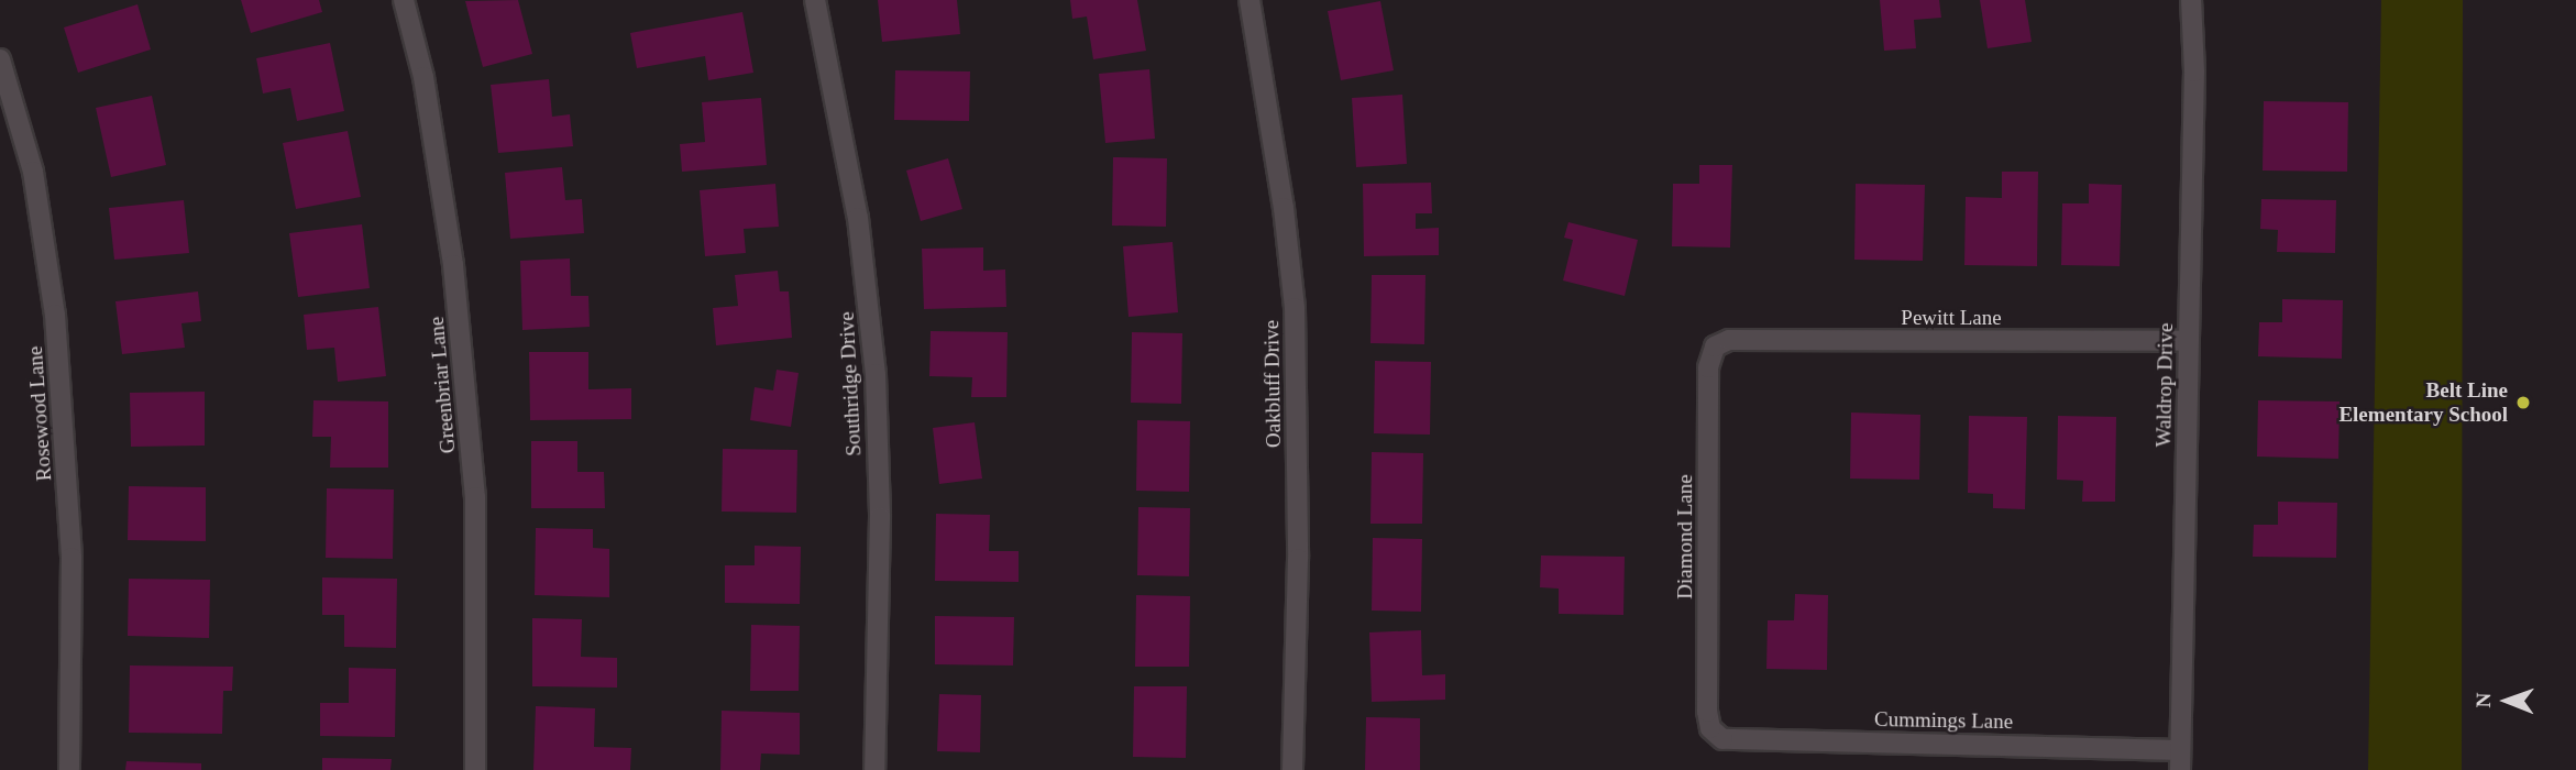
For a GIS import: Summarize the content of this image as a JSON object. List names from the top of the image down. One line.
{"streets":{"street":["Pewitt Lane","Southridge Drive","Oakbluff Drive","Greenbriar Lane","Waldrop Drive","Rosewood Lane","Diamond Lane","Cummings Lane"]},"crossings":[["Pewitt Lane","Waldrop Drive"],["Pewitt Lane","Diamond Lane"],["Waldrop Drive","Cummings Lane"],["Diamond Lane","Cummings Lane"]],"places":["Belt Line Elementary School"],"north":"left"}
